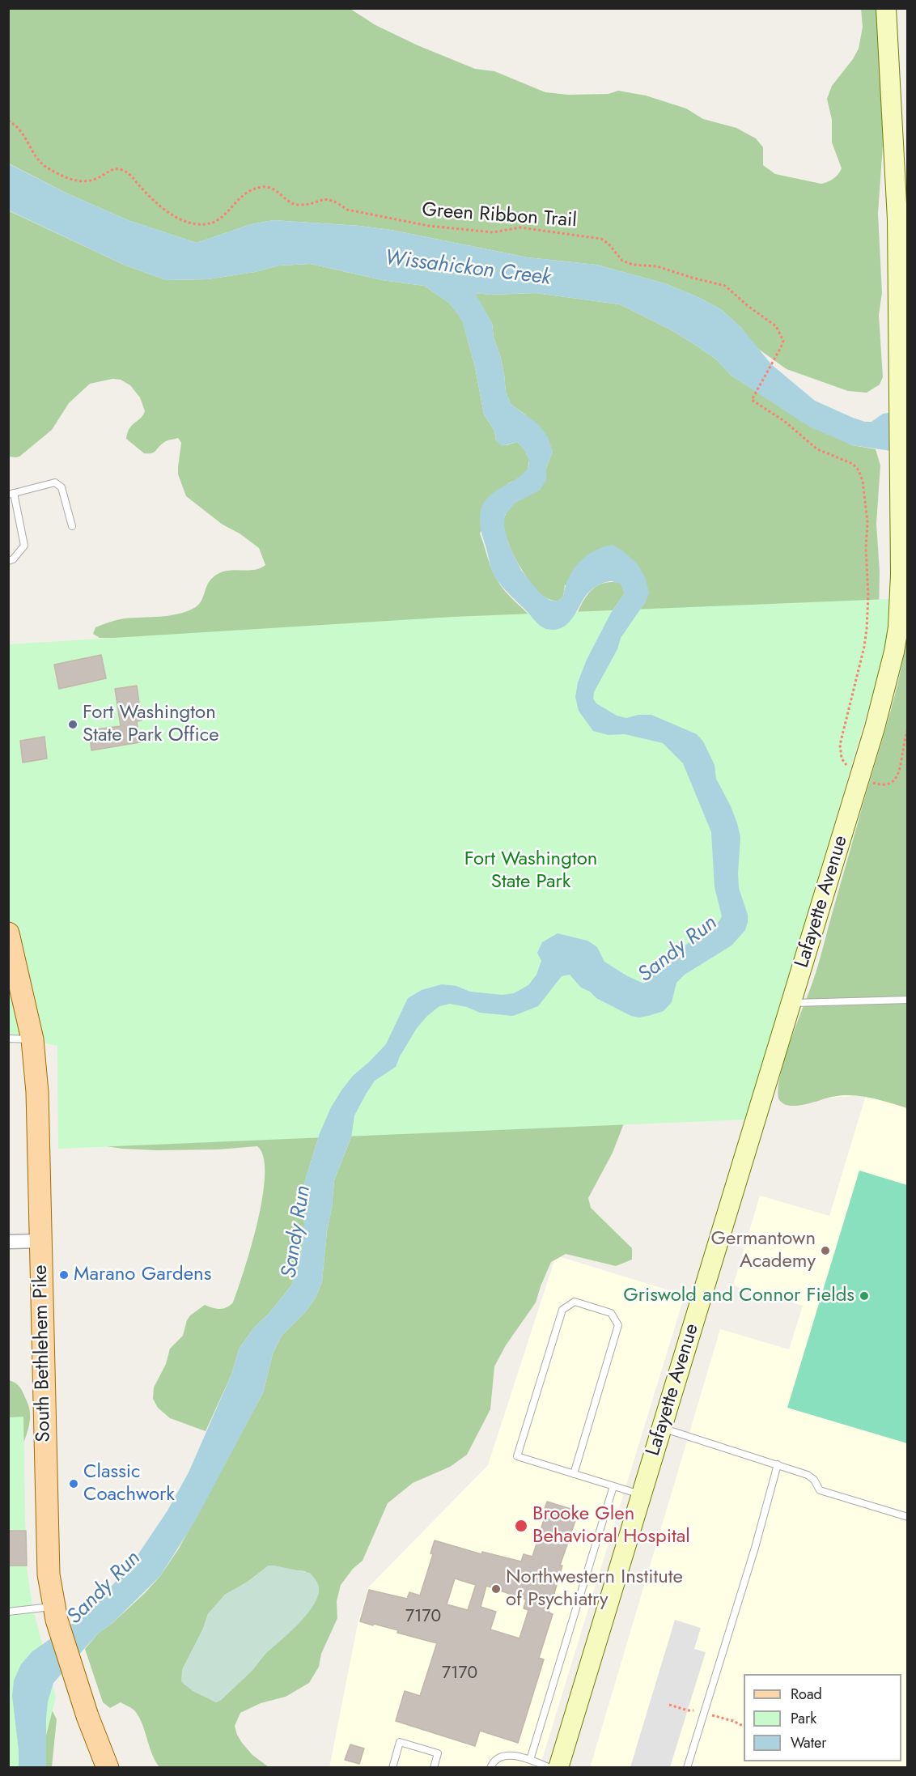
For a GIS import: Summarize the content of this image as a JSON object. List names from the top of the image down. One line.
{"streets":{"main road":["Lafayette Avenue","South Bethlehem Pike"],"path":["Green Ribbon Trail"]},"water":["Wissahickon Creek","Sandy Run"],"parks":["Fort Washington State Park"],"places":["Fort Washington State Park Office","Germantown Academy","Marano Gardens","Griswold and Connor Fields","Classic Coachwork","Brooke Glen Behavioral Hospital","Northwestern Institute of Psychiatry"],"house_numbers":["7170","7170"],"legend":["Road","Park","Water"]}
